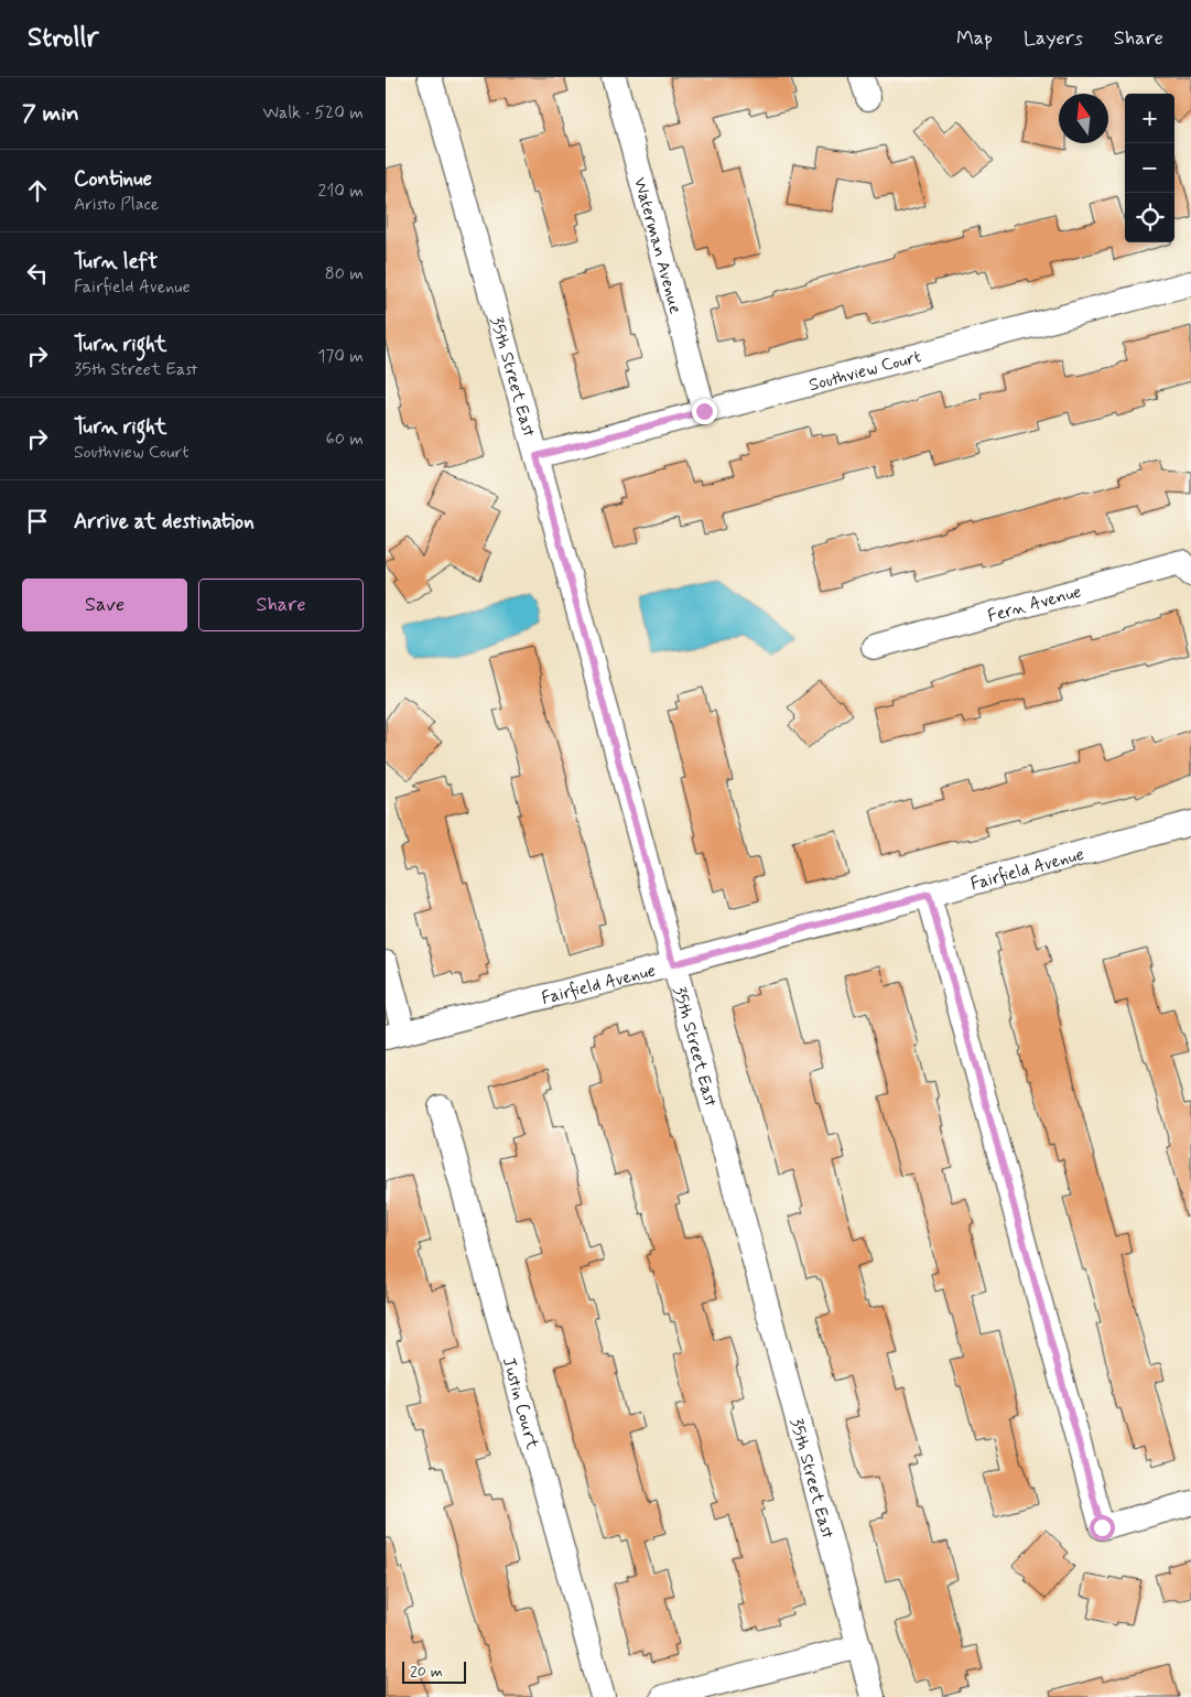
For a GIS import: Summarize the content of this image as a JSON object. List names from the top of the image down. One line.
{"streets":{"street":["Waterman Avenue","Southview Court","35th Street East","Fern Avenue","Fairfield Avenue","Justin Court"]},"crossings":[["Waterman Avenue","Southview Court"],["Southview Court","35th Street East"],["35th Street East","Fairfield Avenue"]],"scale_bar":"20 m","north":"top","page":{"header":"Strollr","nav":["Map","Layers","Share"],"heading":["7 min","Walk · 520 m"],"map_buttons":["+","−"],"list":[["Continue","Aristo Place","210 m"],["Turn left","Fairfield Avenue","80 m"],["Turn right","35th Street East","170 m"],["Turn right","Southview Court","60 m"],"Arrive at destination"],"buttons":["Save","Share"],"scale":"20 m"}}
